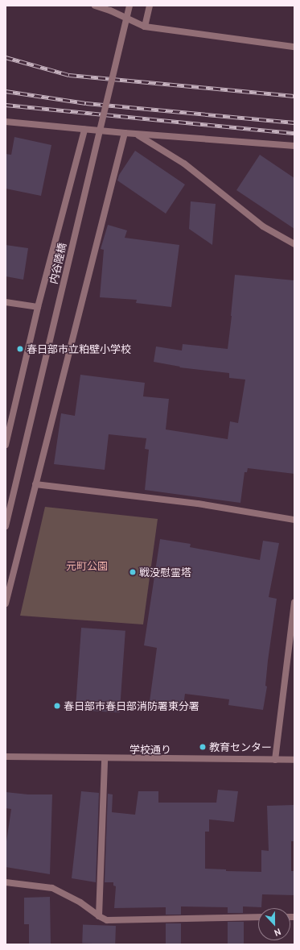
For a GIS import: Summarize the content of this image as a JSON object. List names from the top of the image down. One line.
{"streets":{"street":["内谷陸橋","学校通り"]},"parks":["元町公園"],"places":["春日部市立粕壁小学校","戦没慰霊塔","春日部市春日部消防署東分署","教育センター"],"north":"bottom"}
